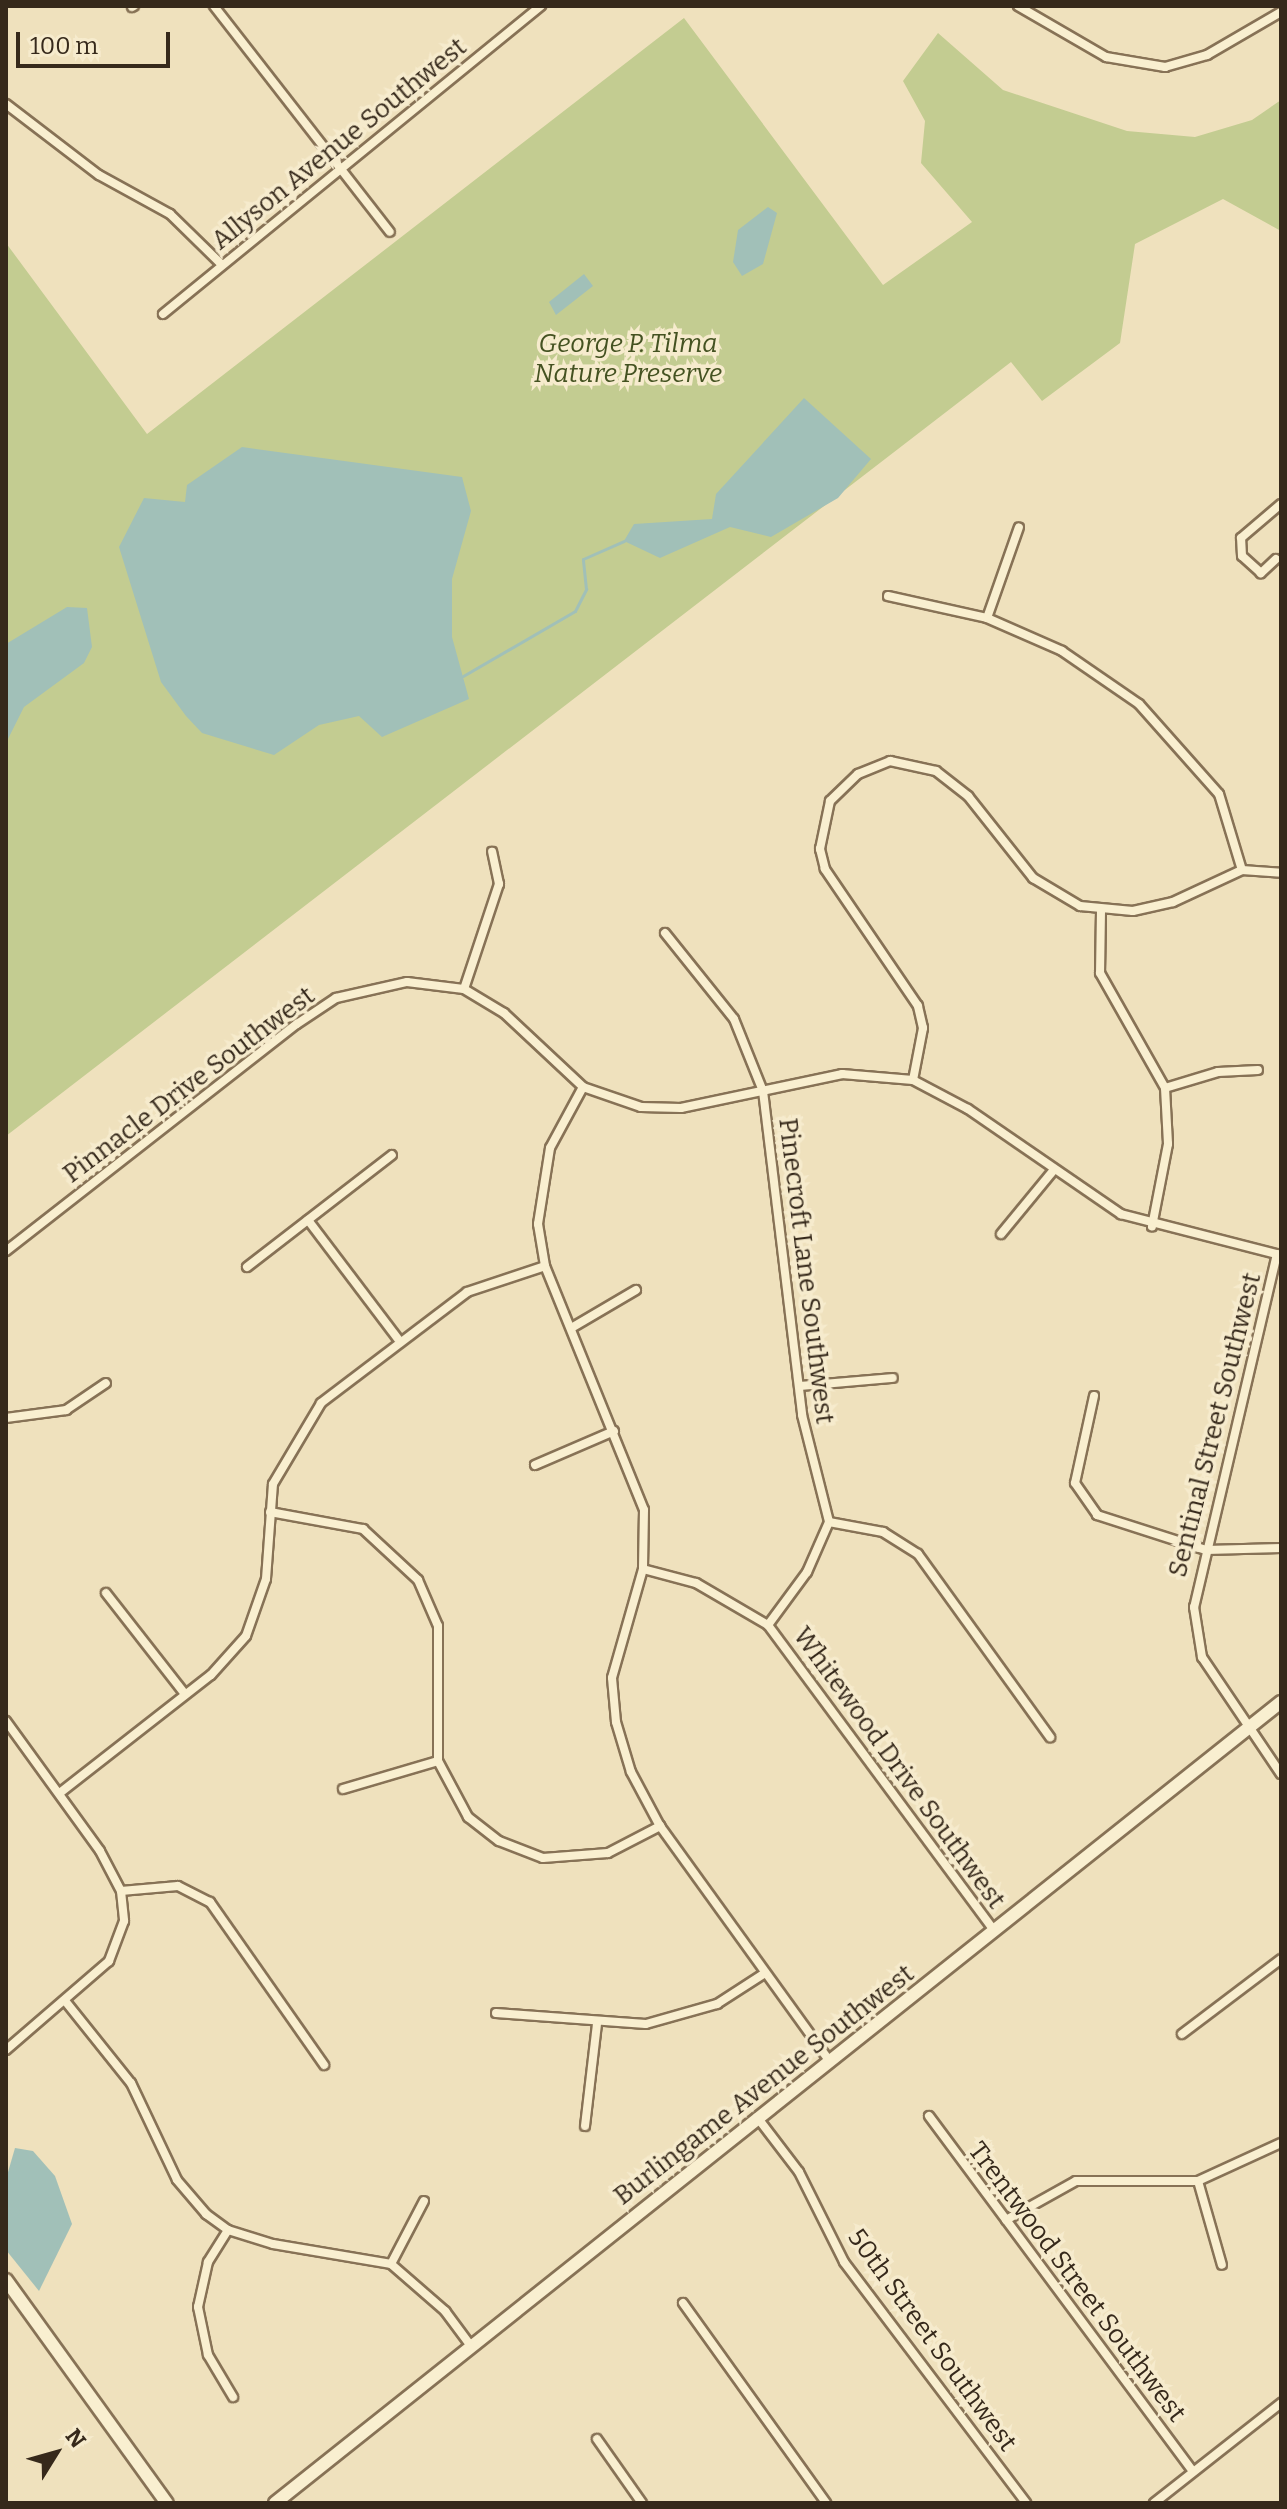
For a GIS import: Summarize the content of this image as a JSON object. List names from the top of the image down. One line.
{"streets":{"street":["Allyson Avenue Southwest","Pinnacle Drive Southwest","Pinecroft Lane Southwest","Sentinal Street Southwest","Whitewood Drive Southwest","Burlingame Avenue Southwest","Trentwood Street Southwest","50th Street Southwest"]},"crossings":[["Pinnacle Drive Southwest","Pinecroft Lane Southwest"],["Pinnacle Drive Southwest","Sentinal Street Southwest"],["Sentinal Street Southwest","Burlingame Avenue Southwest"],["Whitewood Drive Southwest","Burlingame Avenue Southwest"],["Burlingame Avenue Southwest","50th Street Southwest"]],"parks":["George P. Tilma Nature Preserve"],"scale_bar":"100 m","north":"top right"}
